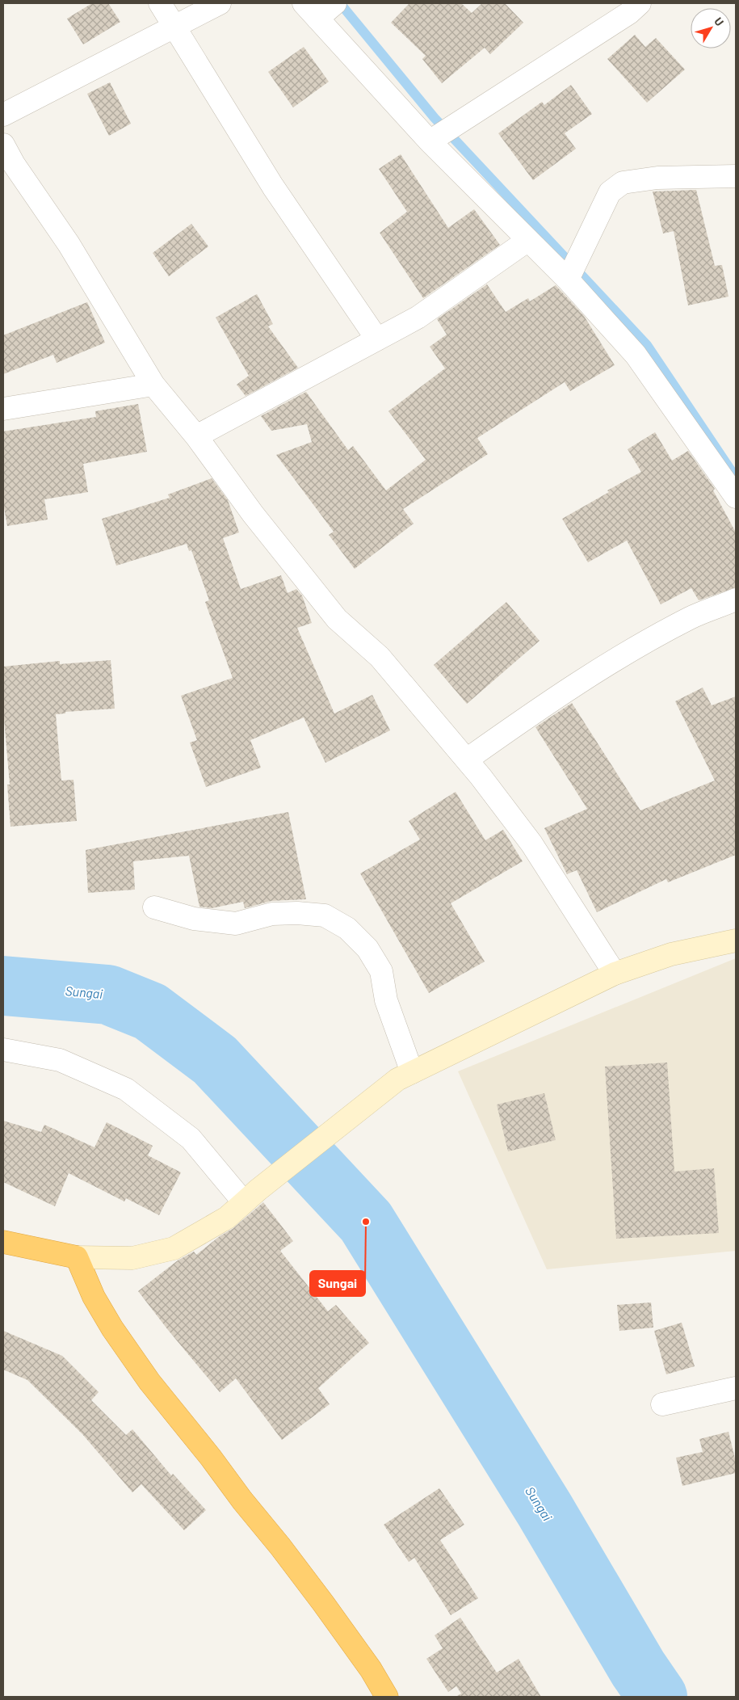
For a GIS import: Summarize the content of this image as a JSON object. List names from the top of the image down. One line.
{"water":["Sungai"],"places":["Sungai"],"north":"top right"}
